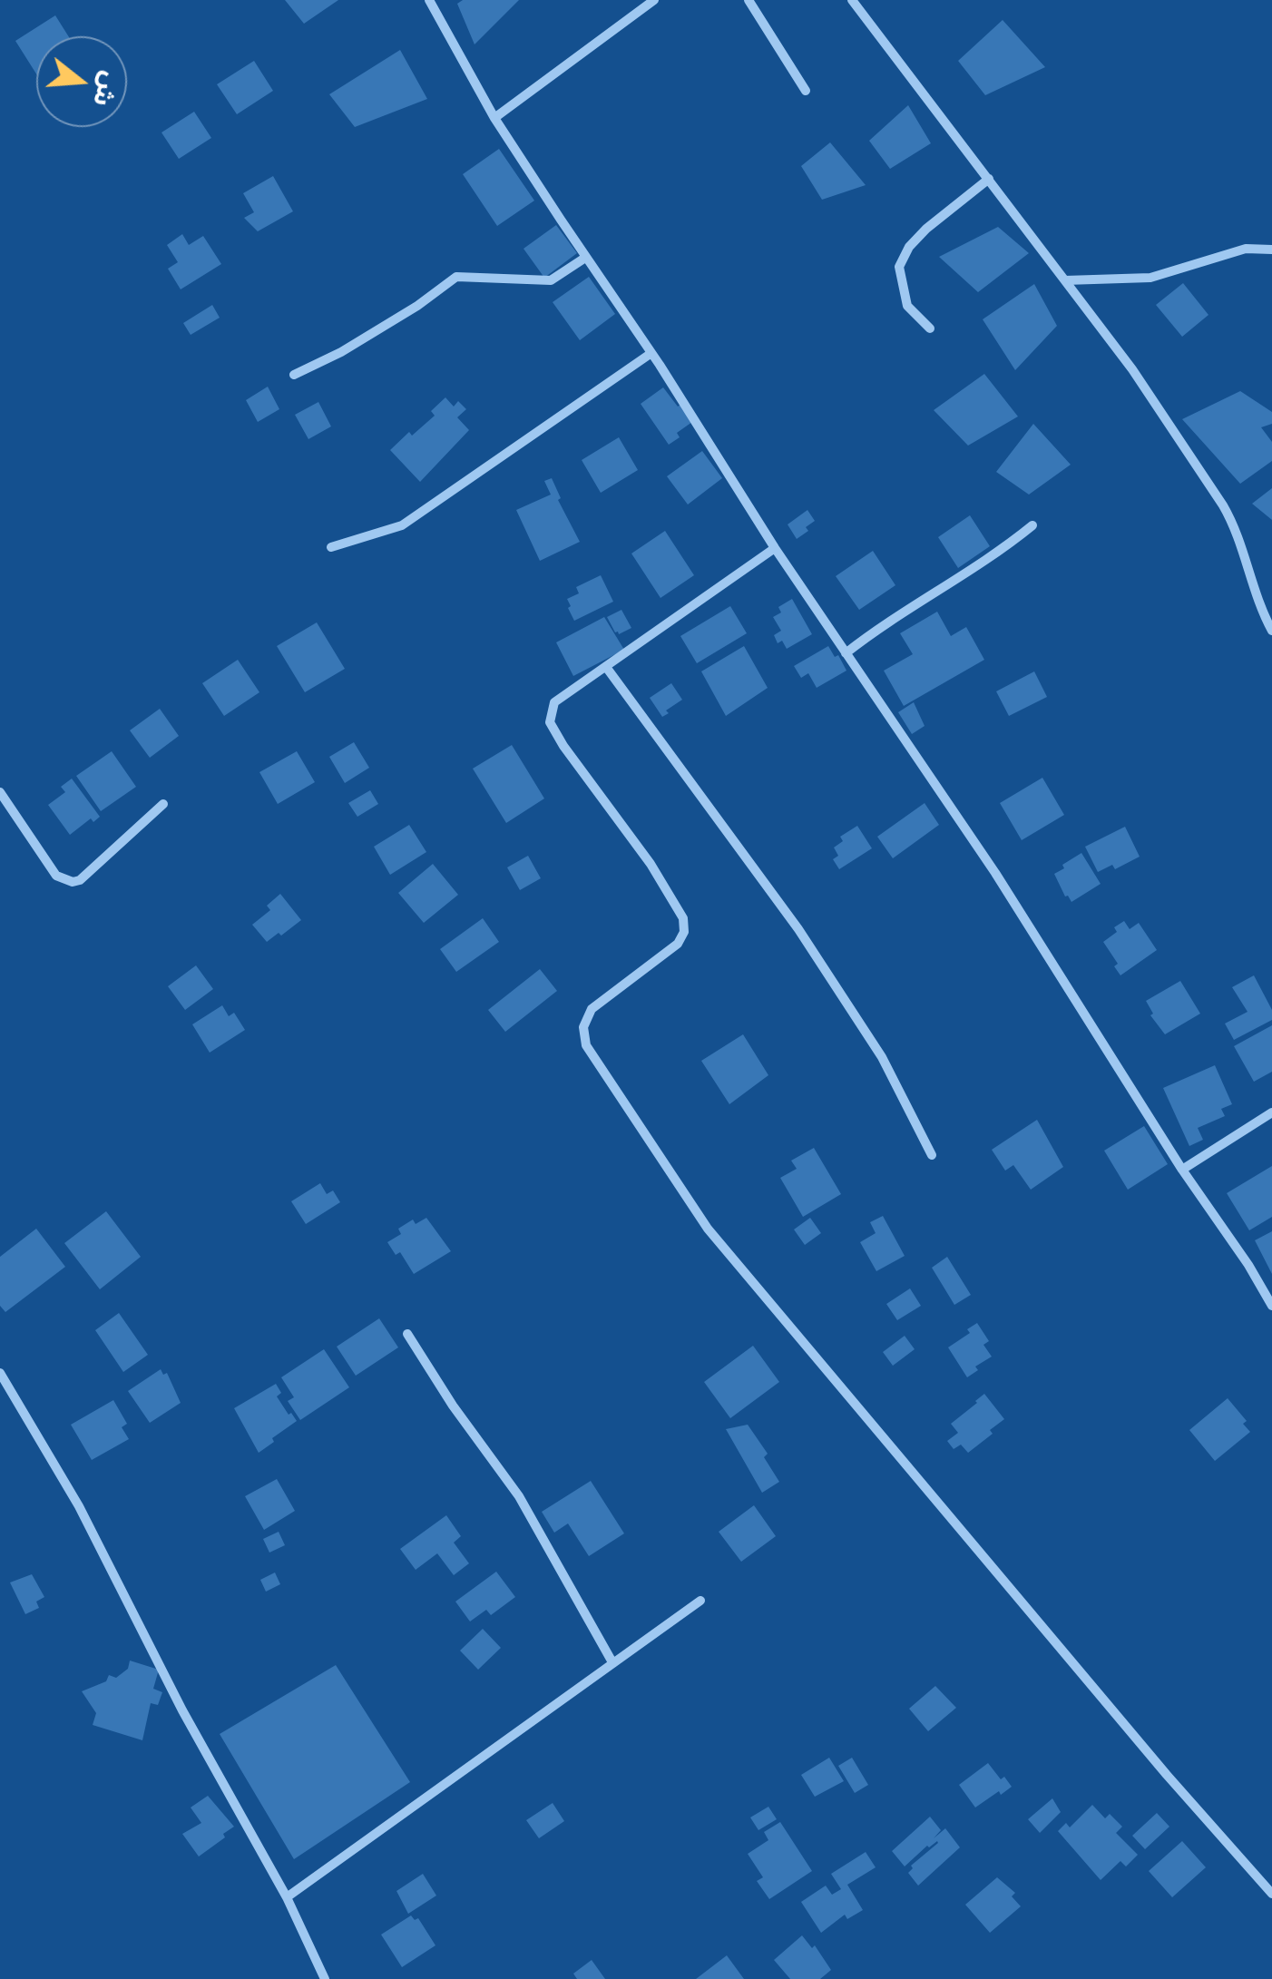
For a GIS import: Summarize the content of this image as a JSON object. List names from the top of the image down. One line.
{"north":"right"}
